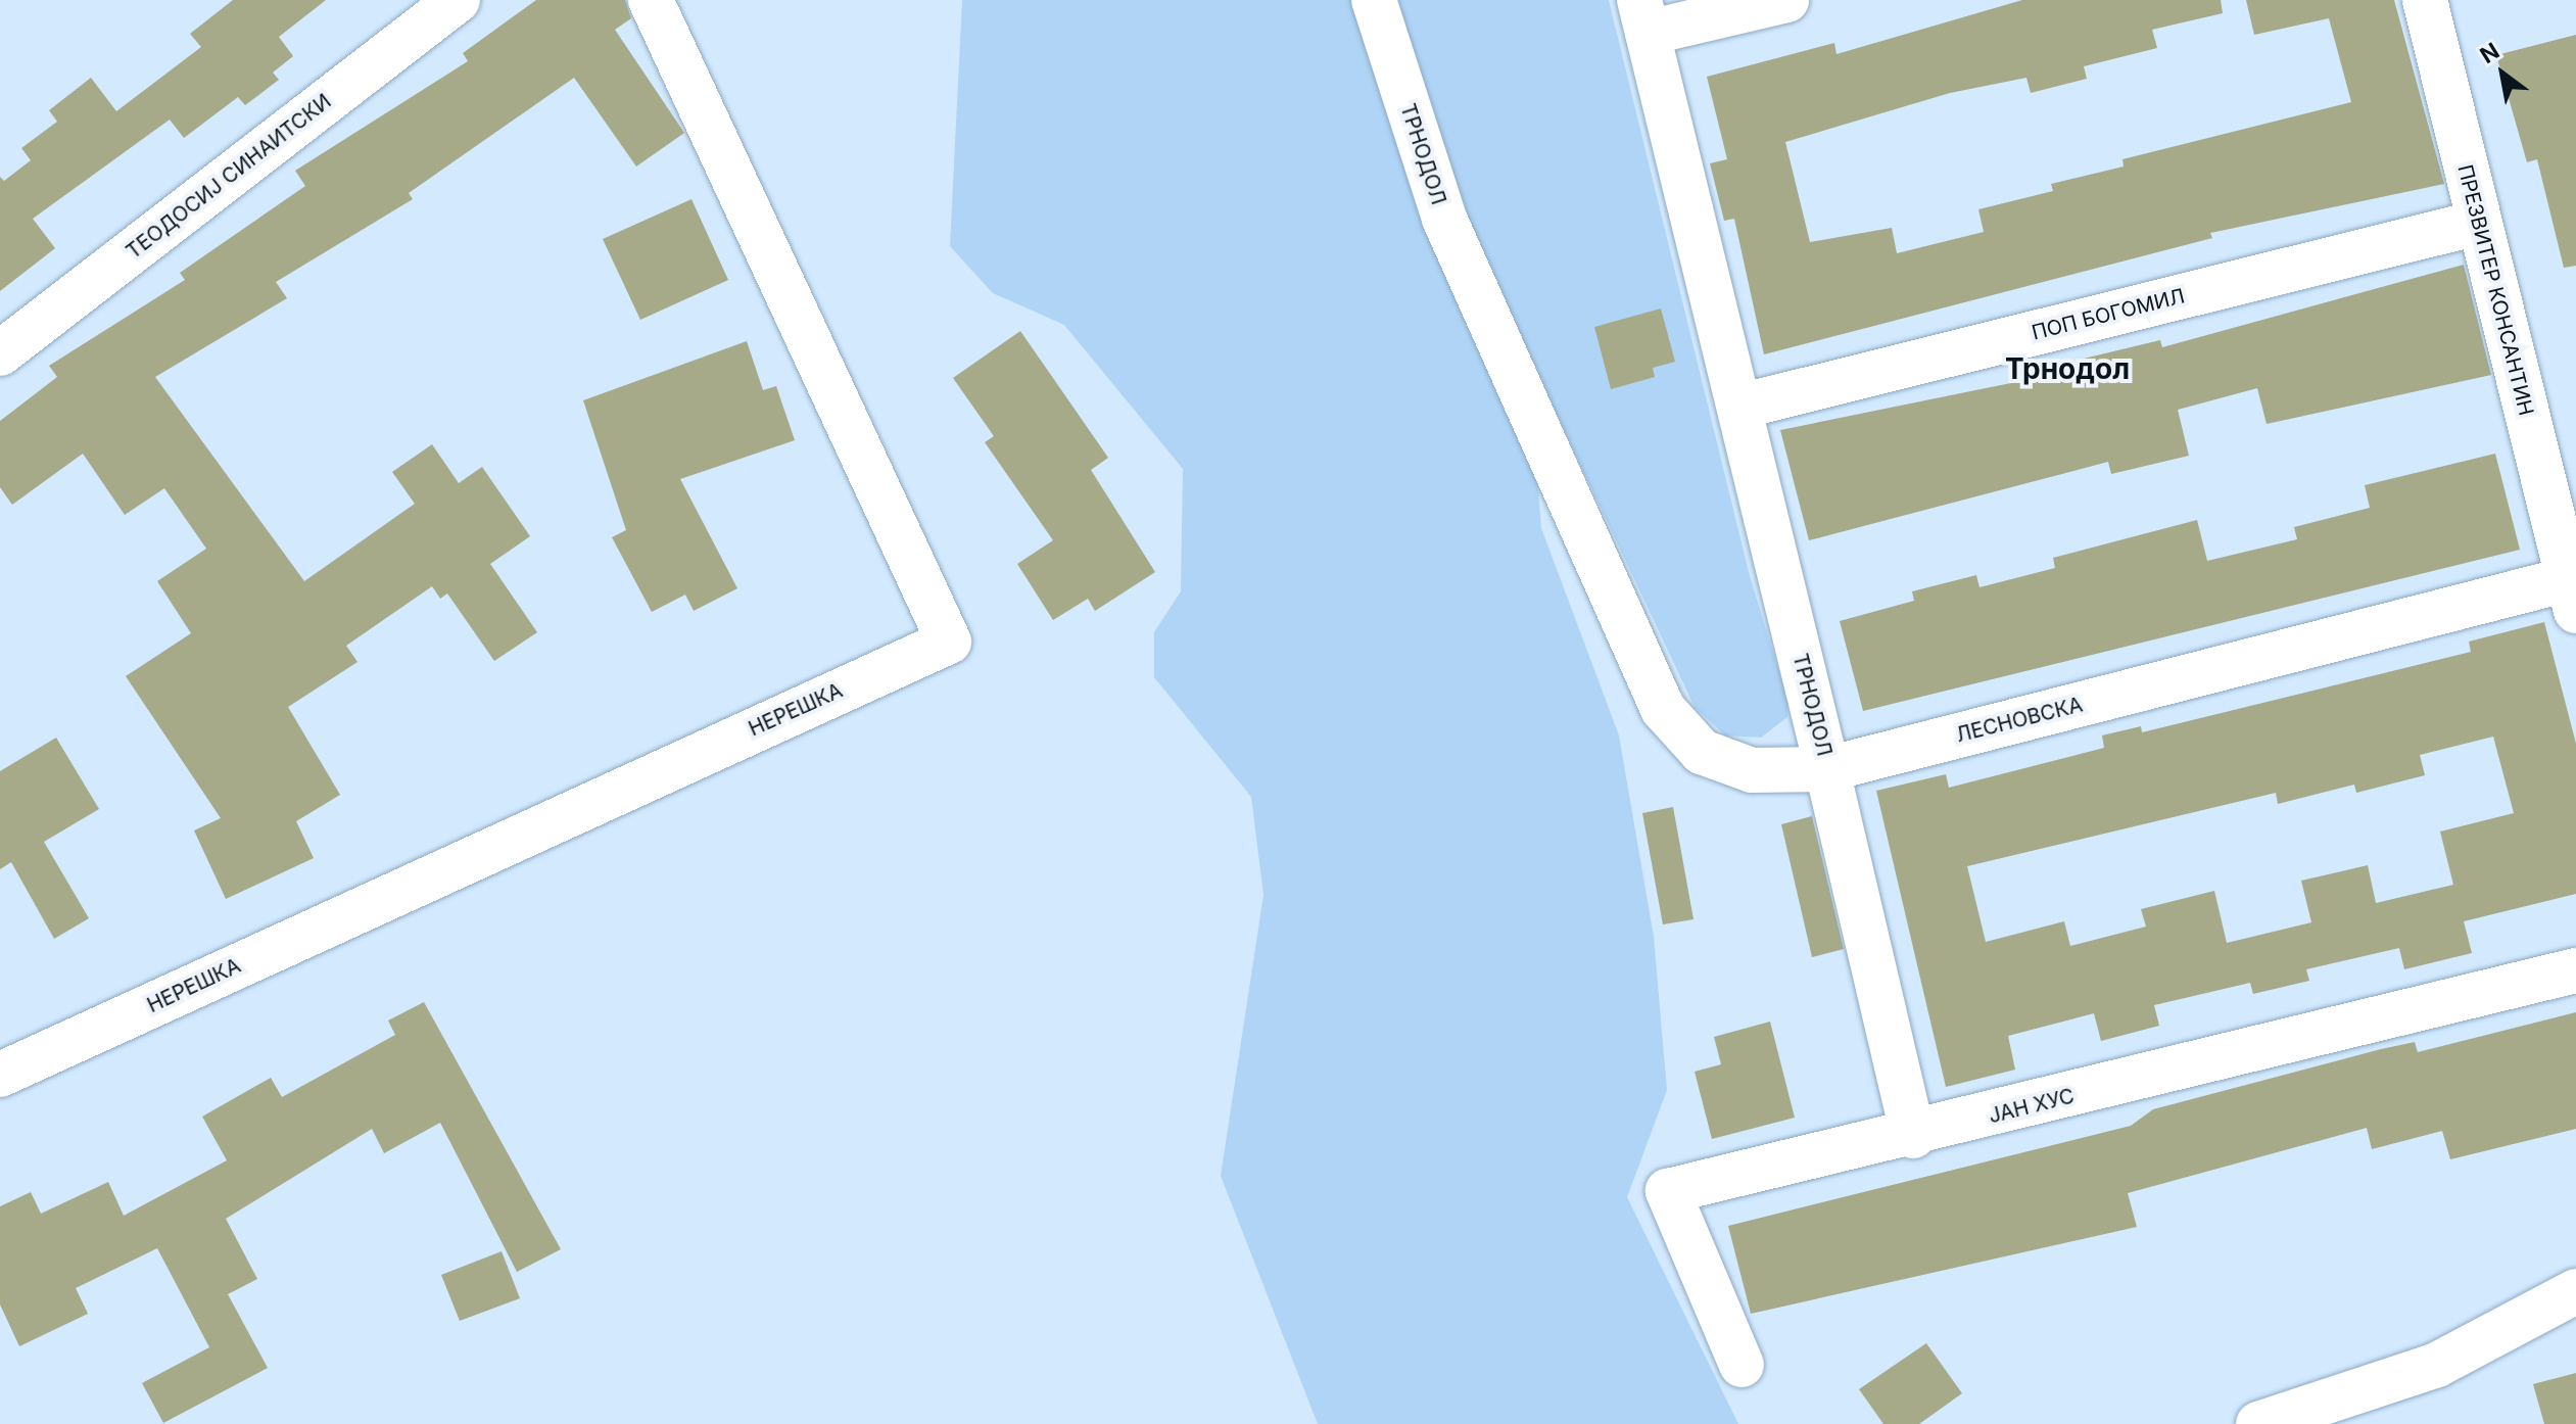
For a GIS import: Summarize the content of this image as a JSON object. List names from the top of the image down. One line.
{"streets":{"street":["ТРНОДОЛ","ТЕОДОСИЈ СИНАИТСКИ","ПРЕЗВИТЕР КОНСАНТИН","ПОП БОГОМИЛ","НЕРЕШКА","ЛЕСНОВСКА","ЈАН ХУС"]},"crossings":[["ТРНОДОЛ","ПОП БОГОМИЛ"],["ТРНОДОЛ","ЛЕСНОВСКА"],["ПРЕЗВИТЕР КОНСАНТИН","ПОП БОГОМИЛ"],["ПРЕЗВИТЕР КОНСАНТИН","ЛЕСНОВСКА"]],"districts":["Трнодол"],"north":"top left"}
